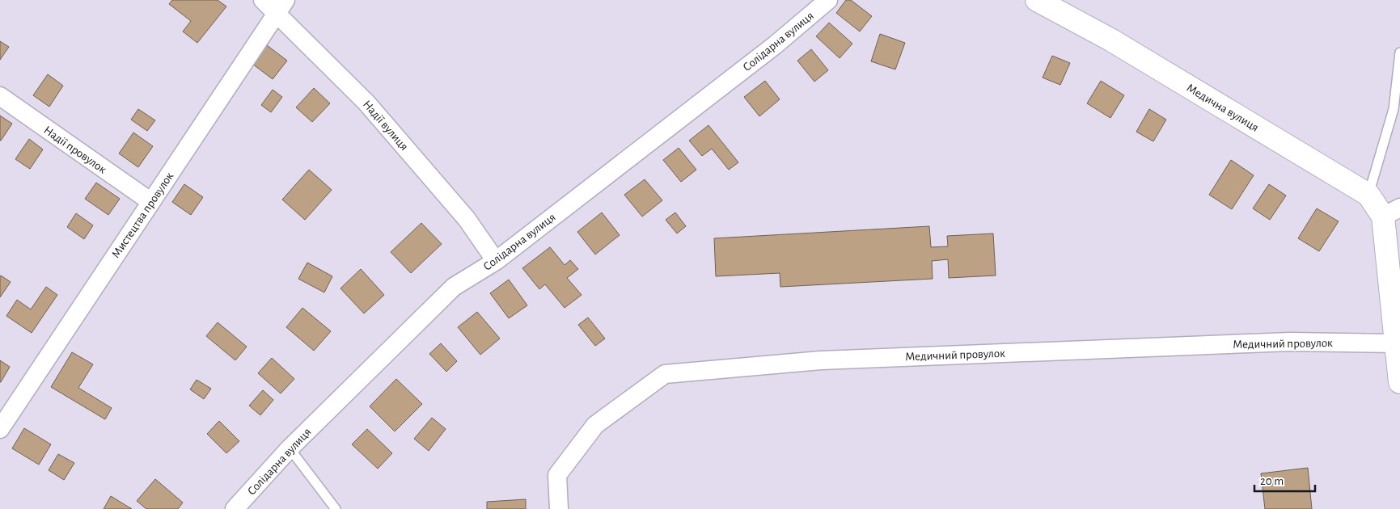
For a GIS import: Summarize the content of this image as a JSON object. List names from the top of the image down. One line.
{"streets":{"street":["Солідарна вулиця","Медична вулиця","Надії вулиця","Надії провулок","Мистецтва провулок","Медичний провулок"]},"crossings":[["Солідарна вулиця","Надії вулиця"],["Надії вулиця","Мистецтва провулок"],["Надії провулок","Мистецтва провулок"]],"scale_bar":"20 m"}
